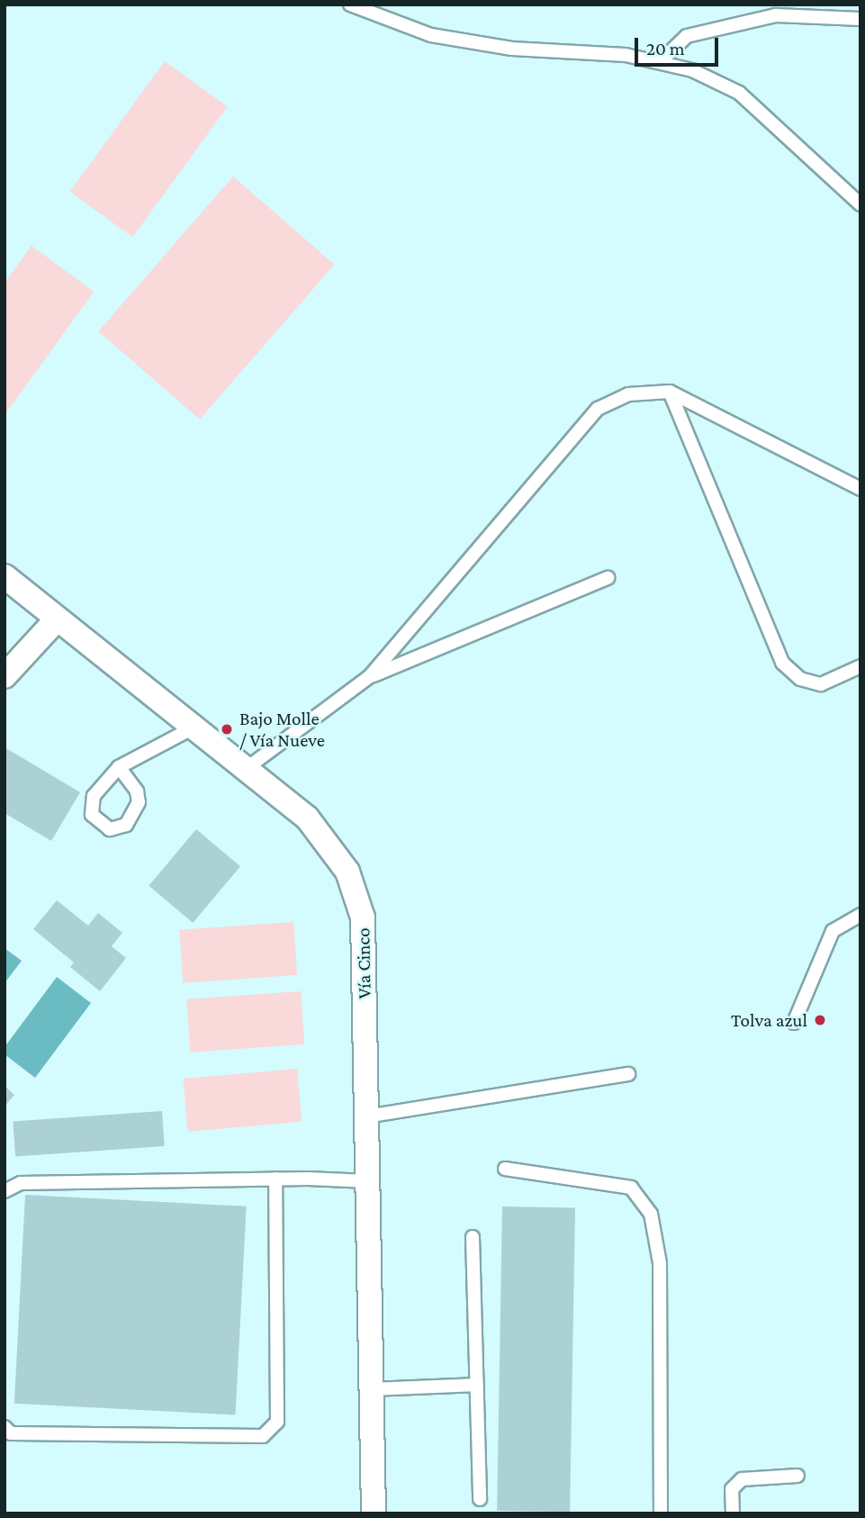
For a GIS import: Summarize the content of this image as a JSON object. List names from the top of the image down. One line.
{"streets":{"street":["Vía Cinco"]},"places":["Bajo Molle / Vía Nueve","Tolva azul"],"scale_bar":"20 m"}
